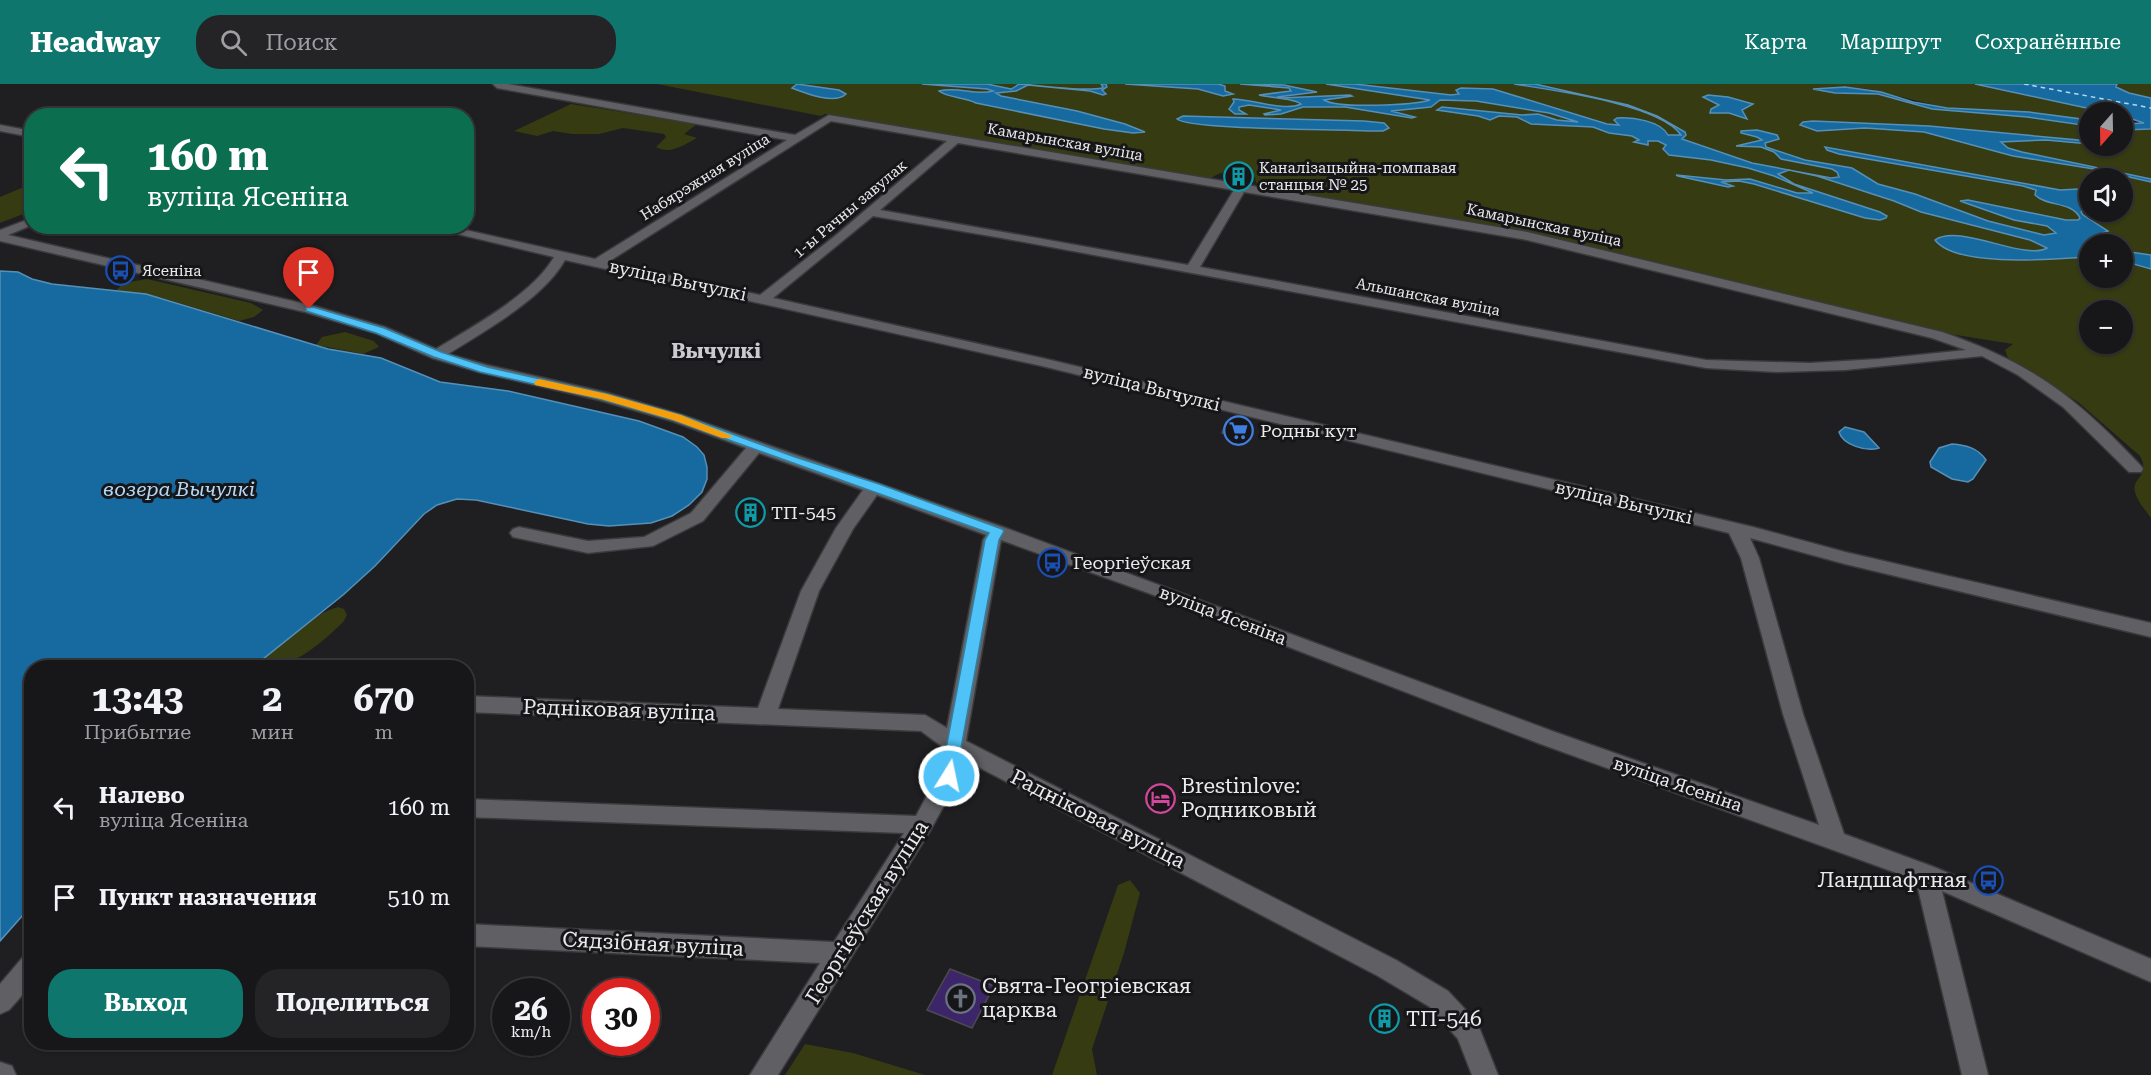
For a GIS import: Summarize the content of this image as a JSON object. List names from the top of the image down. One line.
{"streets":{"street":["Камарынская вуліца","Набярэжная вуліца","1-ы Рачны завулак","вуліца Вычулкі","Альшанская вуліца","вуліца Ясеніна","Радніковая вуліца","Георгіеўская вуліца","Сядзібная вуліца"]},"crossings":[["Камарынская вуліца","Набярэжная вуліца"],["Камарынская вуліца","1-ы Рачны завулак"],["Камарынская вуліца","Альшанская вуліца"],["Набярэжная вуліца","вуліца Вычулкі"],["1-ы Рачны завулак","вуліца Вычулкі"],["1-ы Рачны завулак","Альшанская вуліца"],["вуліца Ясеніна","Георгіеўская вуліца"],["Радніковая вуліца","Георгіеўская вуліца"],["Георгіеўская вуліца","Сядзібная вуліца"]],"districts":["Вычулкі"],"water":["возера Вычулкі"],"places":{"building":["Каналізацыйна-помпавая станцыя № 25","ТП-545","ТП-546"],"bus stop":["Ясеніна","Георгіеўская","Ландшафтная"],"supermarket":["Родны кут"],"hotel":["Brestinlove: Родниковый"],"church":["Свята-Геогріевская царква"]},"north":"bottom","page":{"header":"Headway","search":"Поиск","nav":["Карта","Маршрут","Сохранённые"],"map_buttons":["+","−"],"turn":["160 m","вуліца Ясеніна"],"eta":["13:43","Прибытие","2","мин","670","m"],"list":[{"name":"Налево","note":"вуліца Ясеніна","value":"160 m"},{"name":"Пункт назначения","value":"510 m"}],"buttons":["Выход","Поделиться"],"speed":"26 km/h","limit":"30"}}
